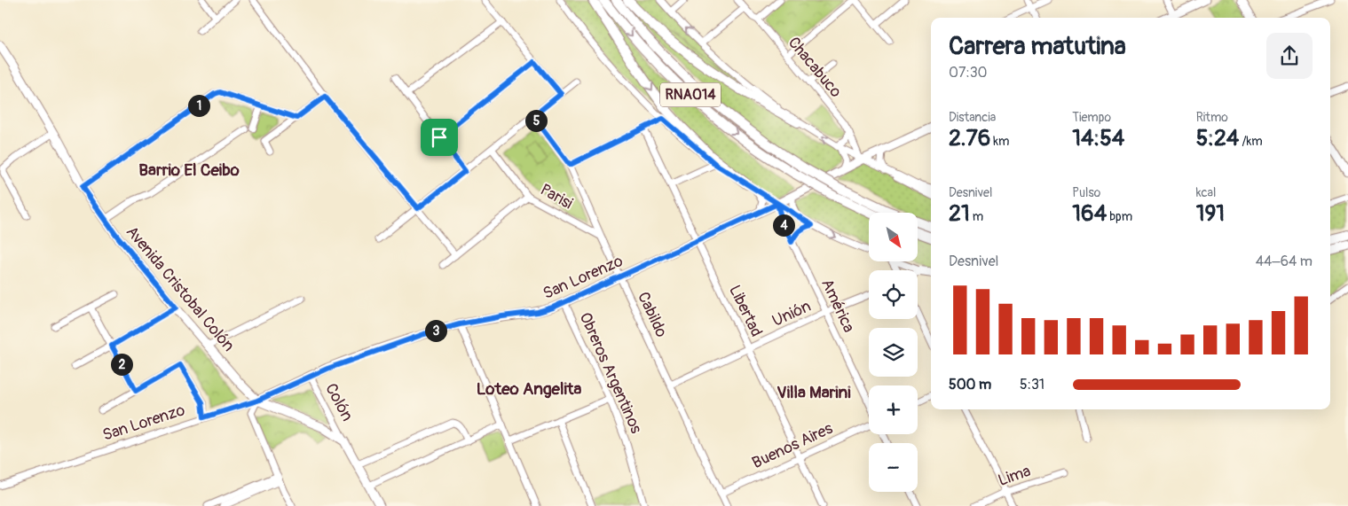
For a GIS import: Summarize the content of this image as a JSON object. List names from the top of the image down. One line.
{"streets":{"highway":["RNA014"],"main road":["San Lorenzo","Avenida Cristobal Colón"],"street":["Chacabuco","Parisi","América","Libertad","Unión","Cabildo","Obreros Argentinos","Colón","Buenos Aires","Lima"]},"crossings":[["Chacabuco","San Lorenzo"],["Parisi","Cabildo"],["San Lorenzo","Avenida Cristobal Colón"],["San Lorenzo","América"],["San Lorenzo","Libertad"],["San Lorenzo","Cabildo"],["San Lorenzo","Obreros Argentinos"],["San Lorenzo","Colón"],["Avenida Cristobal Colón","Colón"],["América","Unión"],["Libertad","Unión"],["Libertad","Buenos Aires"],["Unión","Cabildo"],["Cabildo","Buenos Aires"]],"districts":["Barrio El Ceibo","Loteo Angelita","Villa Marini"],"north":"bottom right","page":{"heading":["Carrera matutina","07:30"],"stats":[["Distancia","2.76 km"],["Tiempo","14:54"],["Ritmo","5:24 /km"],["Desnivel","21 m"],["Pulso","164 bpm"],["kcal","191"]],"pins":["1","5","4","3","2"],"map_buttons":["+","−"],"chart":["Desnivel","44–64 m"],"list":[{"name":"500 m","note":"5:31"}]}}
